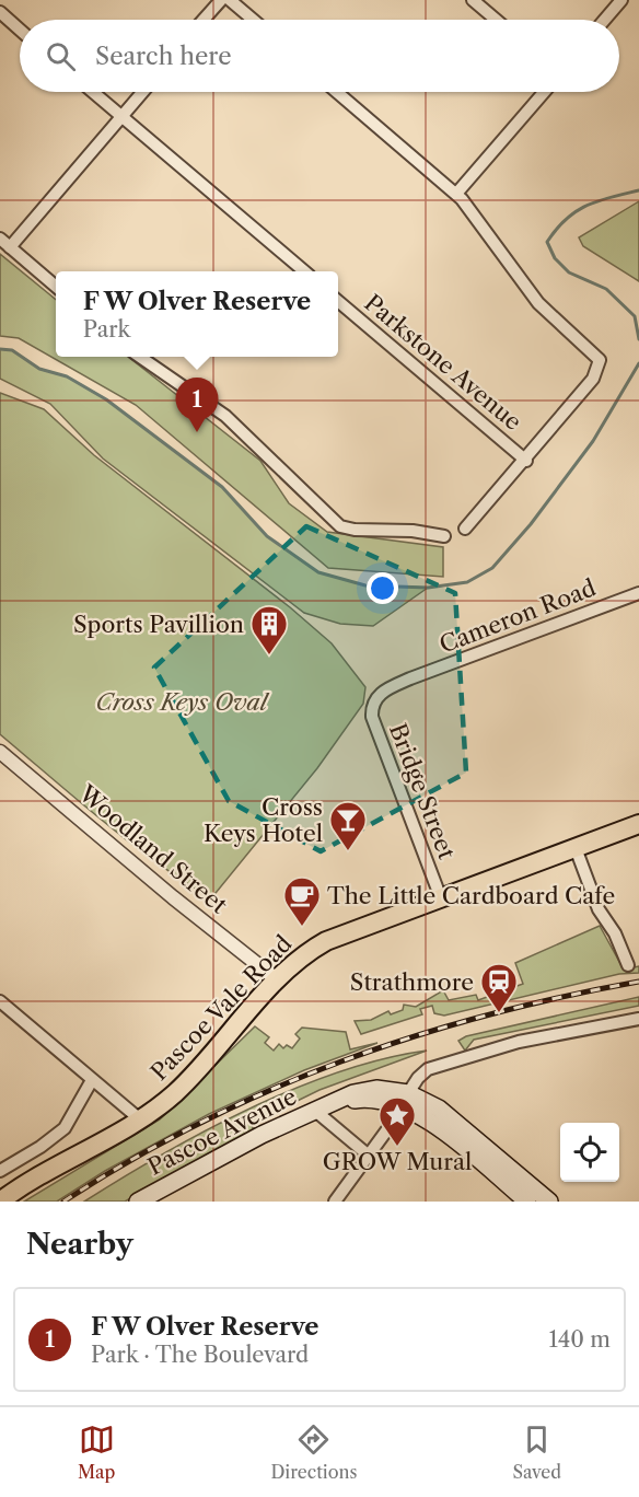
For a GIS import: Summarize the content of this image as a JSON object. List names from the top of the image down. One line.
{"streets":{"main road":["Pascoe Vale Road","Pascoe Avenue"],"street":["Parkstone Avenue","Cameron Road","Bridge Street","Woodland Street"]},"crossings":[["Cameron Road","Bridge Street"],["Bridge Street","Pascoe Vale Road"],["Woodland Street","Pascoe Vale Road"]],"parks":["Cross Keys Oval"],"places":{"building":["Sports Pavillion"],"bar":["Cross Keys Hotel"],"cafe":["The Little Cardboard Cafe"],"station":["Strathmore"],"place":["GROW Mural"]},"page":{"search":"Search here","popup":["F W Olver Reserve","Park"],"pins":"1","heading":"Nearby","list":[{"mark":"1","name":"F W Olver Reserve","note":"Park · The Boulevard","value":"140 m"}],"nav":["Map","Directions","Saved"]}}
